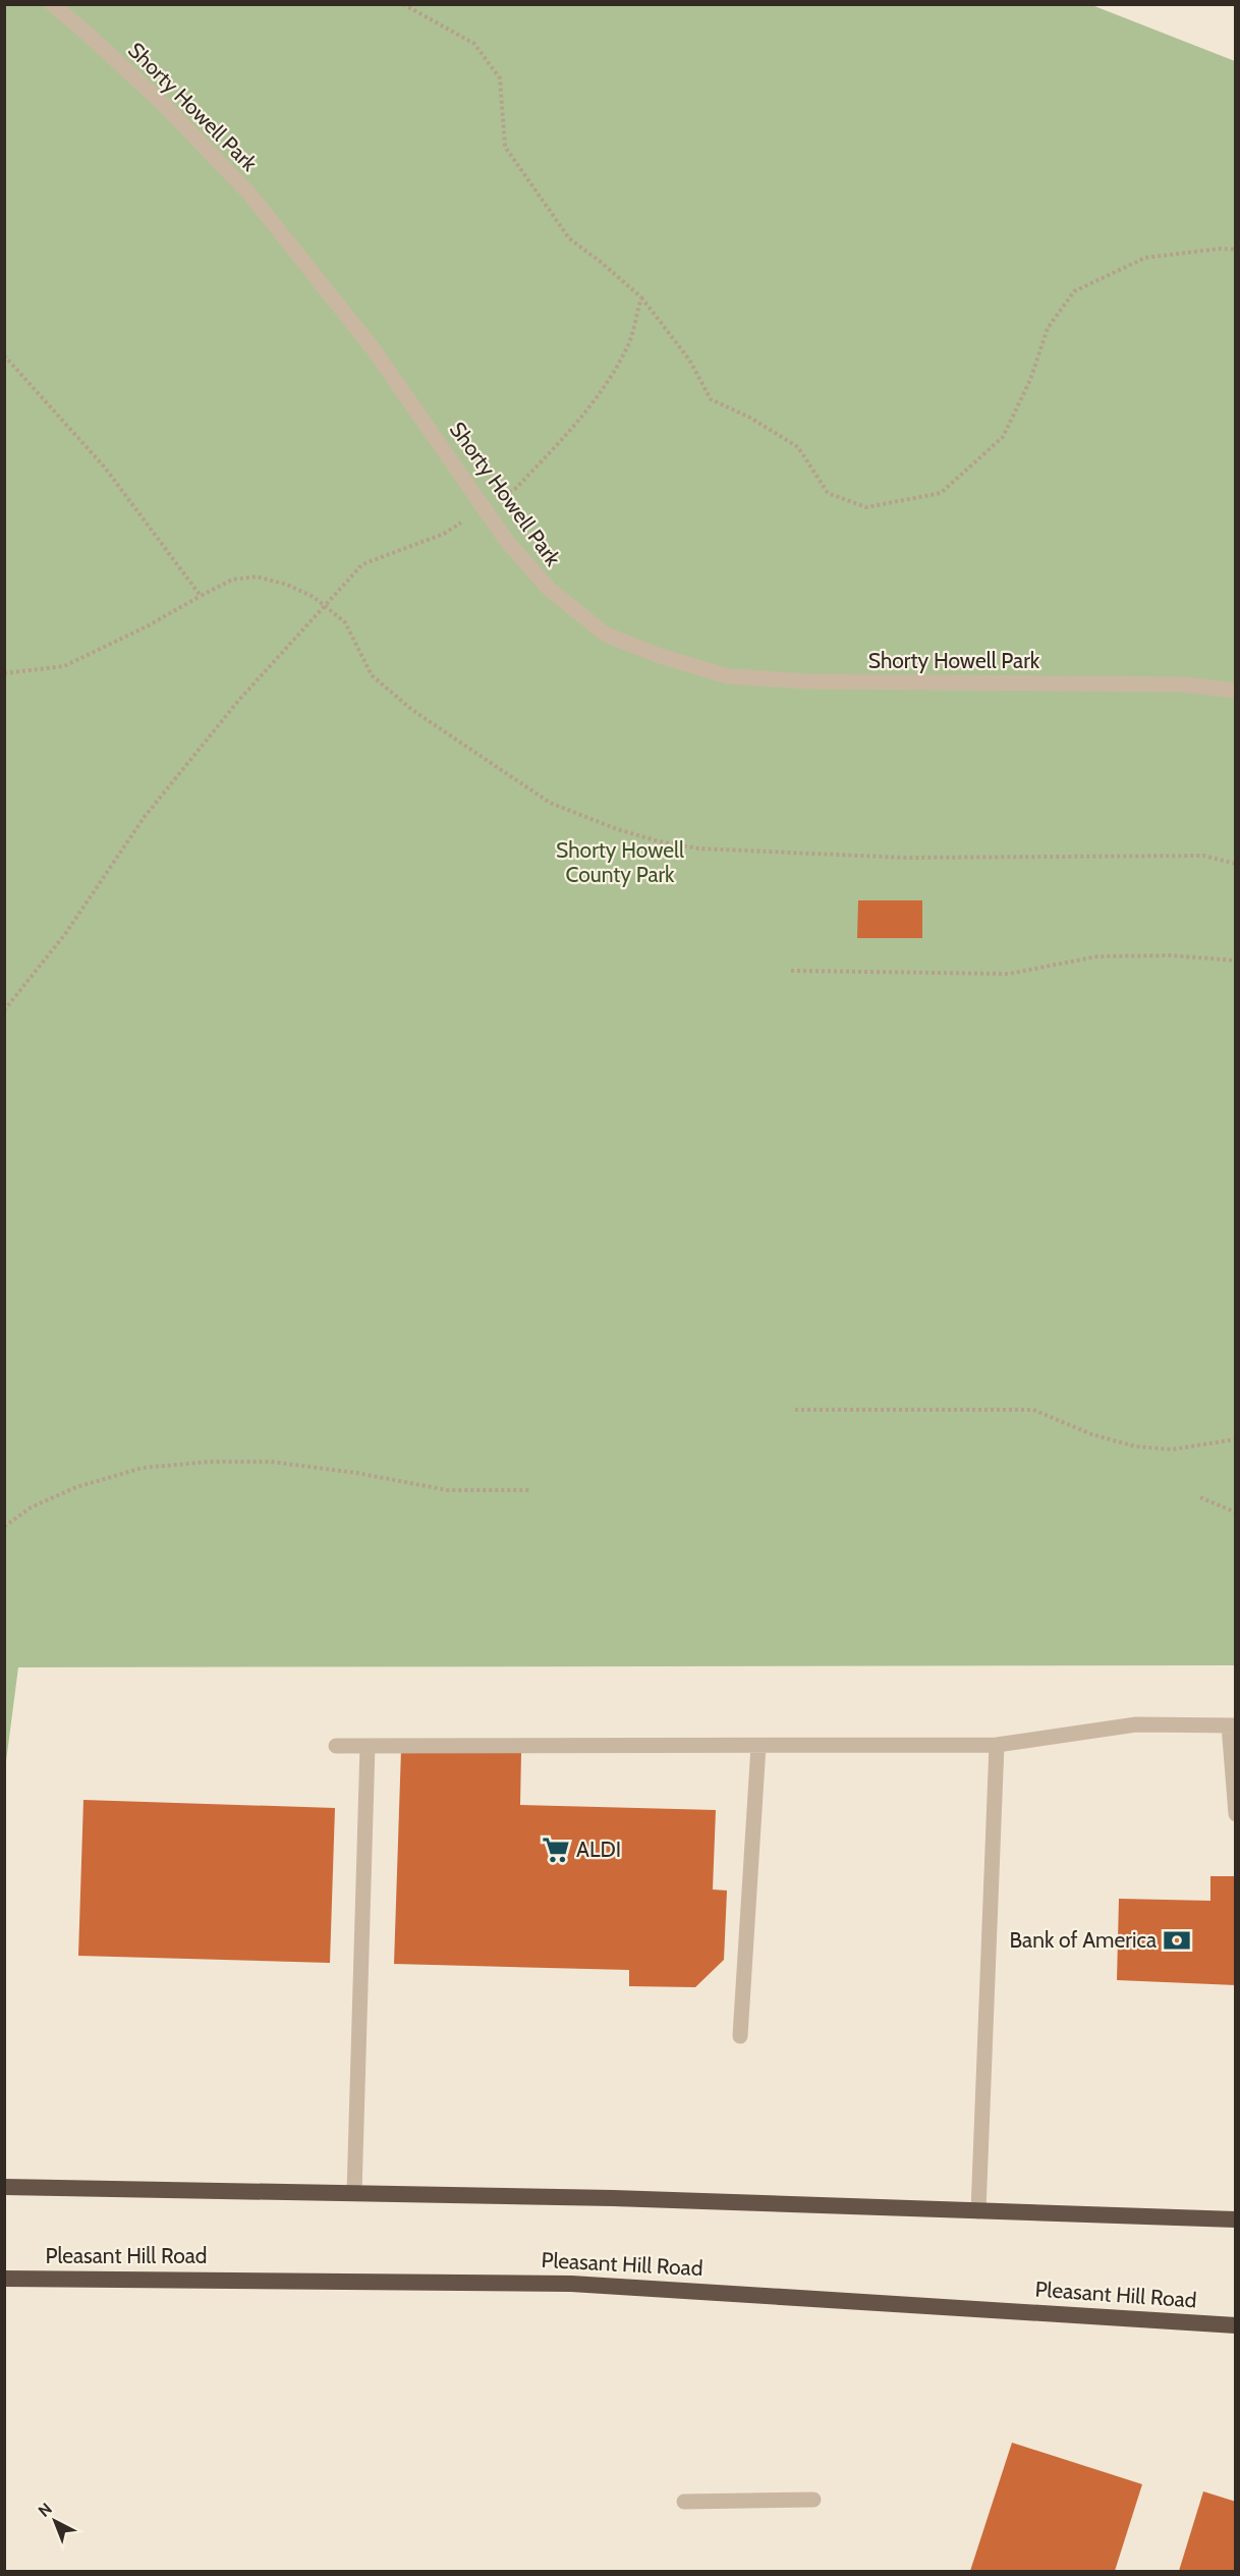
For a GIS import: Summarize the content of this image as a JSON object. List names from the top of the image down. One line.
{"streets":{"highway":["Pleasant Hill Road"],"street":["Shorty Howell Park"]},"parks":["Shorty Howell County Park"],"places":{"supermarket":["ALDI"],"bank":["Bank of America"]},"north":"top left"}
